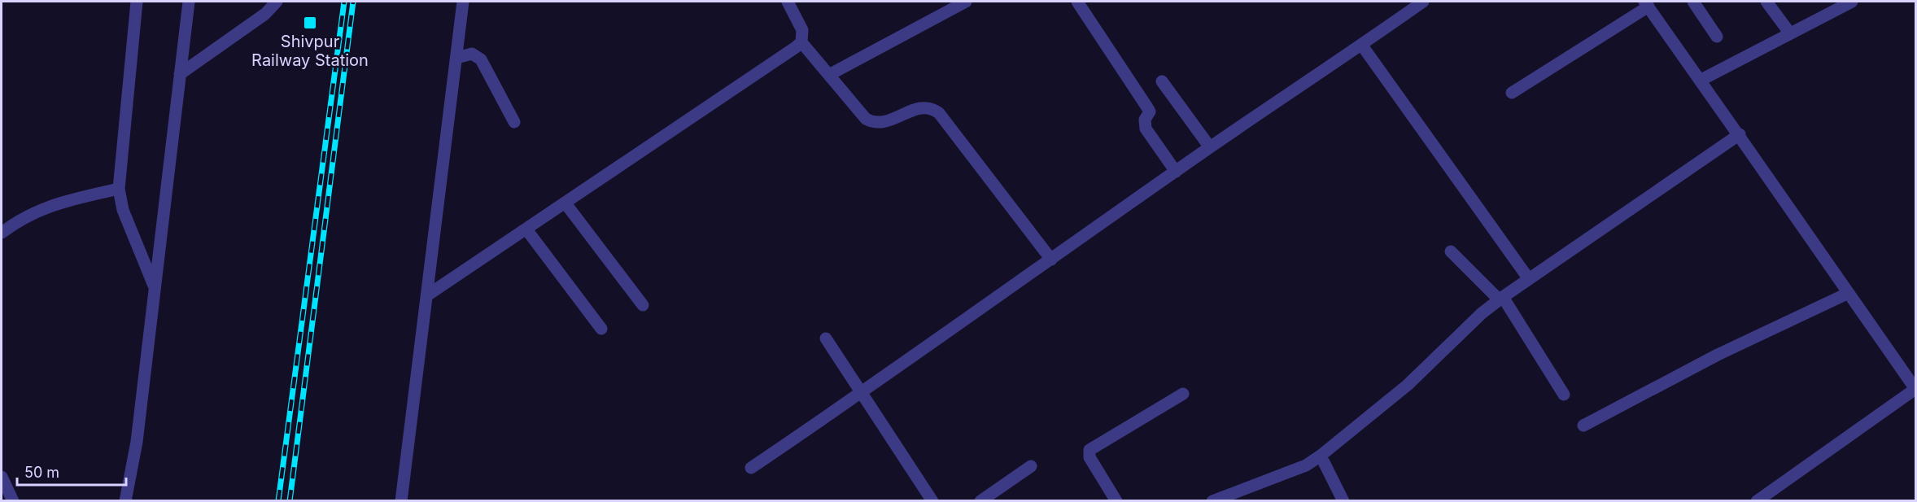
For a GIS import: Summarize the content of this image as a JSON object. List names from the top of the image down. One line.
{"places":{"transit":["Shivpur Railway Station"]},"scale_bar":"50 m"}
